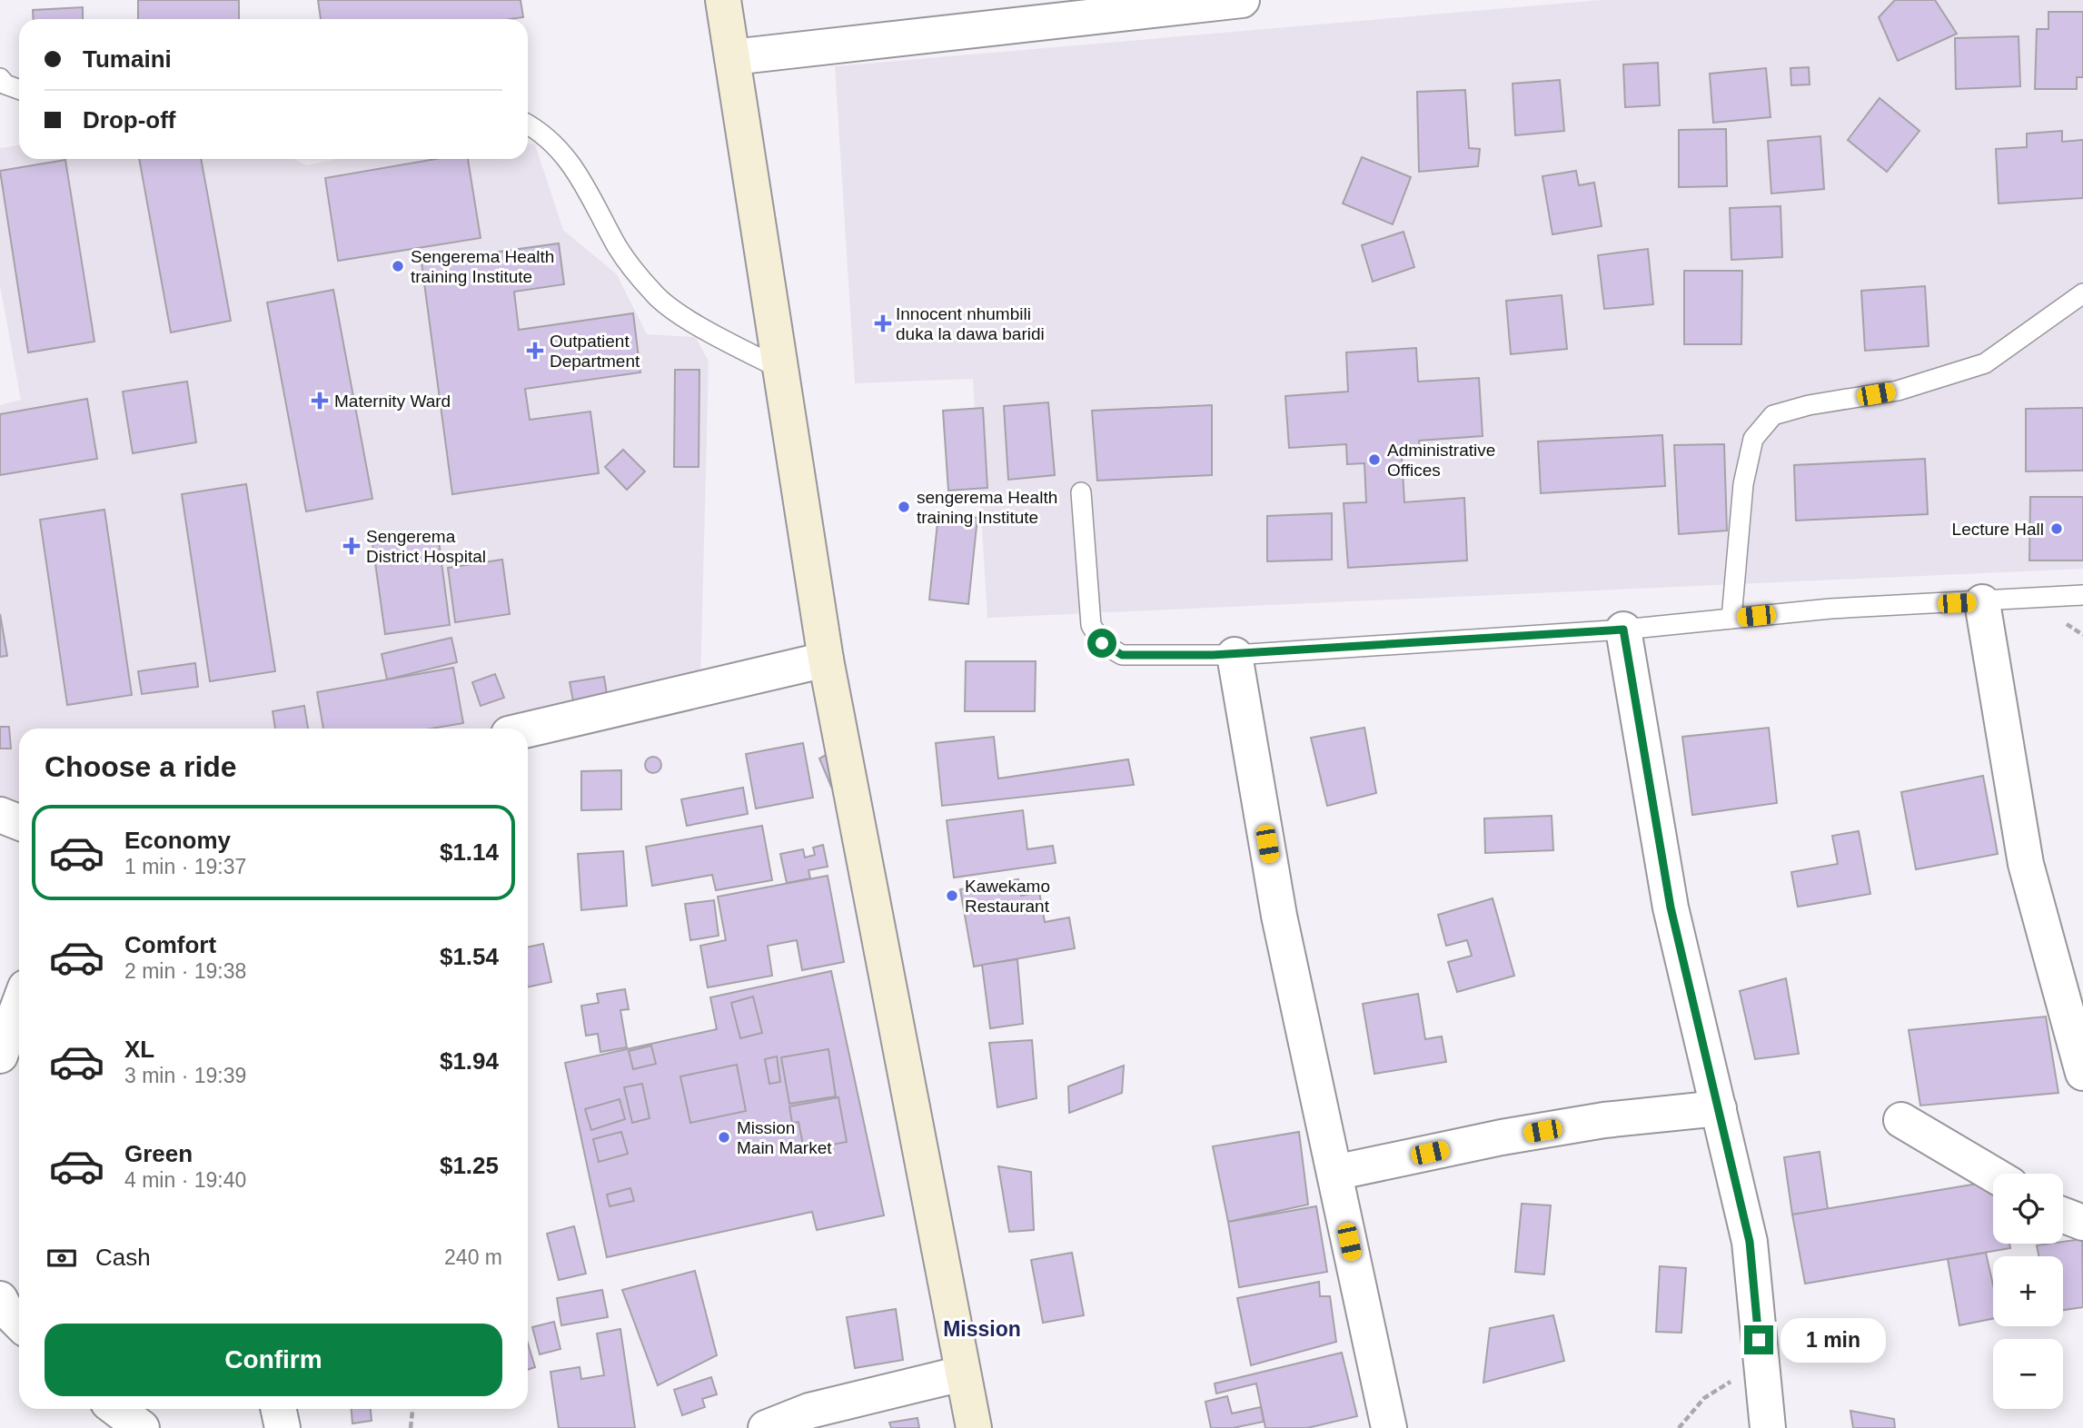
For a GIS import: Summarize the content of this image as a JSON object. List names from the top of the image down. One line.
{"districts":["Mission"],"places":{"other":["Sengerema Health training Institute","Administrative Offices","sengerema Health training Institute","Lecture Hall","Kawekamo Restaurant","Mission Main Market"],"health":["Innocent nhumbili duka la dawa baridi","Outpatient Department","Maternity Ward","Sengerema District Hospital"]},"page":{"banner":["Tumaini","Drop-off"],"heading":"Choose a ride","list":[{"name":"Economy","note":"1 min · 19:37","value":"$1.14"},{"name":"Comfort","note":"2 min · 19:38","value":"$1.54"},{"name":"XL","note":"3 min · 19:39","value":"$1.94"},{"name":"Green","note":"4 min · 19:40","value":"$1.25"}],"map_buttons":["+","−"],"pay":["Cash","240 m"],"buttons":"Confirm","bubble":"1 min"}}
